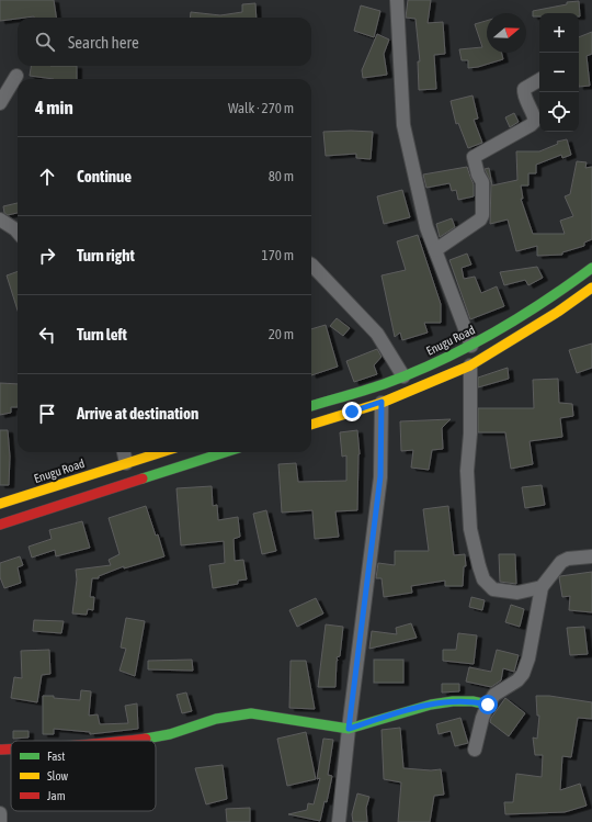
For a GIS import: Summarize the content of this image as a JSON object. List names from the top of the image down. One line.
{"streets":{"main road":["Enugu Road"]},"legend":["Fast","Slow","Jam"],"north":"right","page":{"map_buttons":["+","−"],"search":"Search here","heading":["4 min","Walk · 270 m"],"list":[["Continue","80 m"],["Turn right","170 m"],["Turn left","20 m"],"Arrive at destination"]}}
